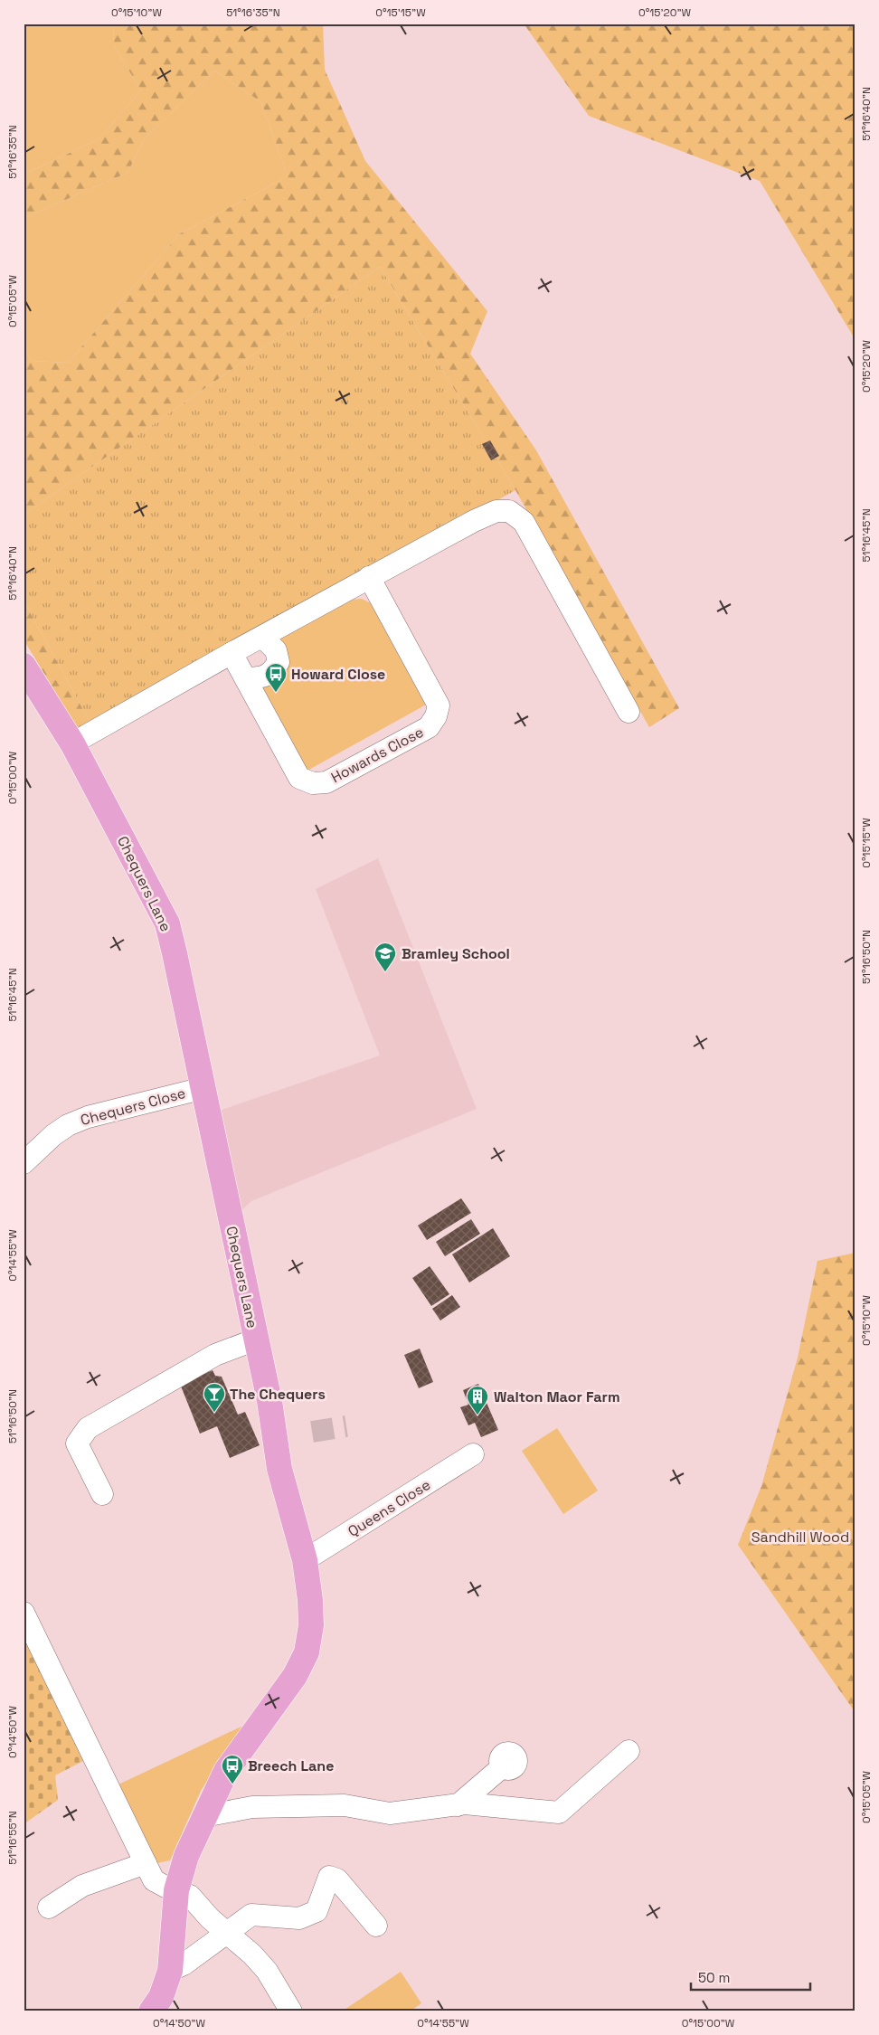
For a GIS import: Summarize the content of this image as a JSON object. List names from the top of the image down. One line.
{"streets":{"main road":["Chequers Lane"],"street":["Howards Close","Chequers Close","Queens Close"]},"crossings":[["Chequers Lane","Chequers Close"],["Chequers Lane","Queens Close"]],"parks":["Sandhill Wood"],"places":{"bus stop":["Howard Close","Breech Lane"],"school or university":["Bramley School"],"bar":["The Chequers"],"building":["Walton Maor Farm"]},"scale_bar":"50 m","coordinates":["0°15'10\"W","51°16'35\"N","0°15'15\"W","0°15'20\"W","51°16'40\"N","0°15'05\"W","51°16'45\"N","0°15'00\"W","51°16'50\"N","0°14'55\"W","0°14'50\"W","51°16'55\"N"]}
